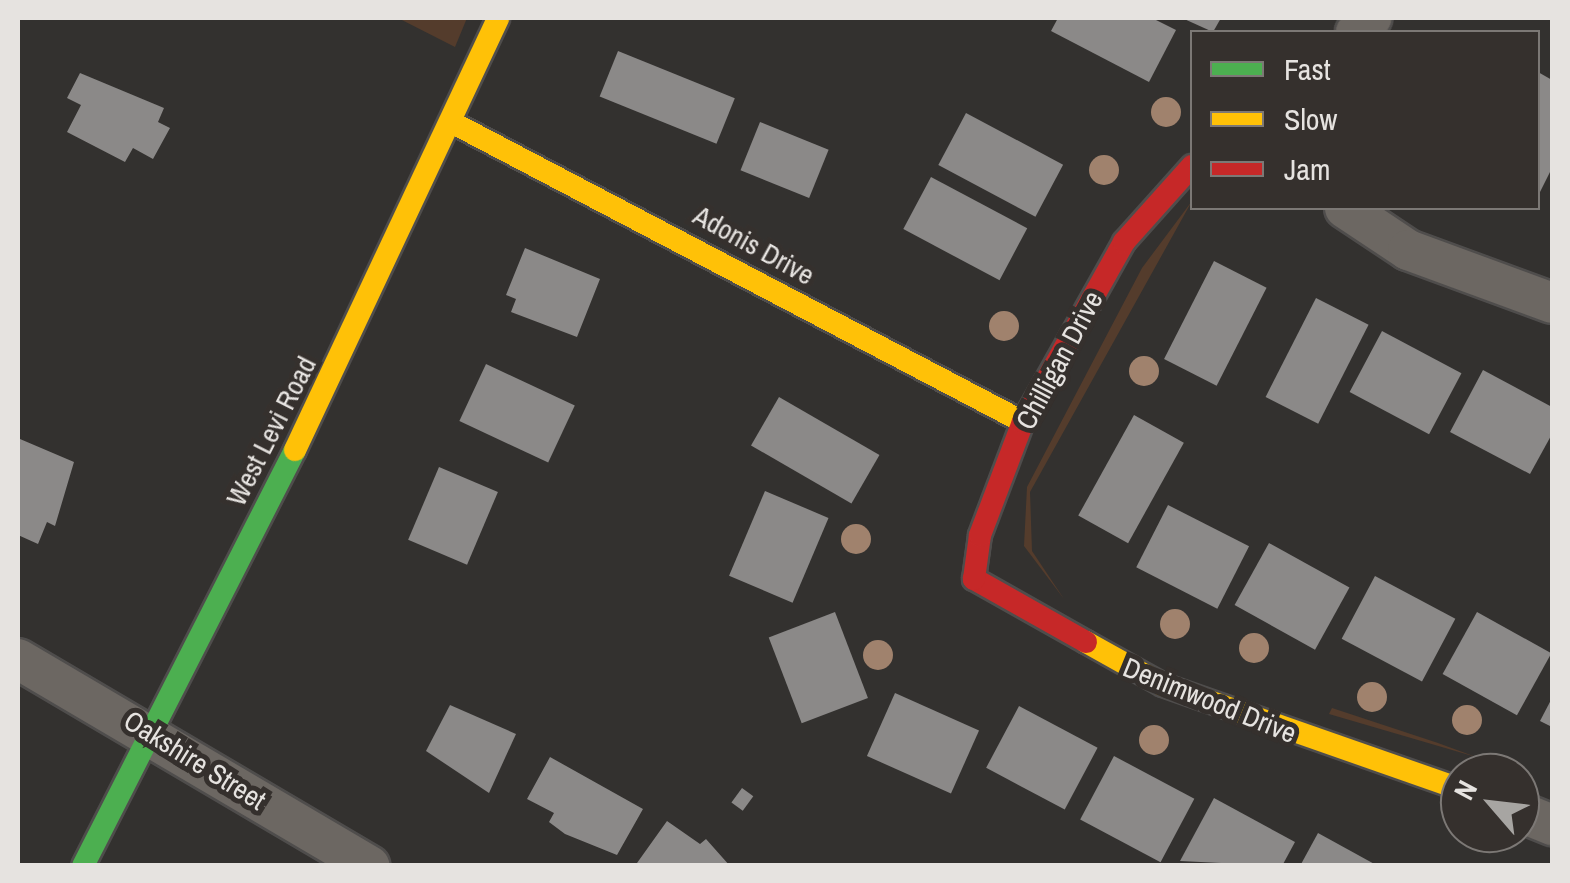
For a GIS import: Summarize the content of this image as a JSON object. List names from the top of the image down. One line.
{"streets":{"street":["Adonis Drive","Chilligan Drive","West Levi Road","Denimwood Drive","Oakshire Street"]},"crossings":[["Adonis Drive","Chilligan Drive"],["Adonis Drive","West Levi Road"],["Chilligan Drive","Denimwood Drive"],["West Levi Road","Oakshire Street"]],"legend":["Fast","Slow","Jam"],"north":"top left"}
